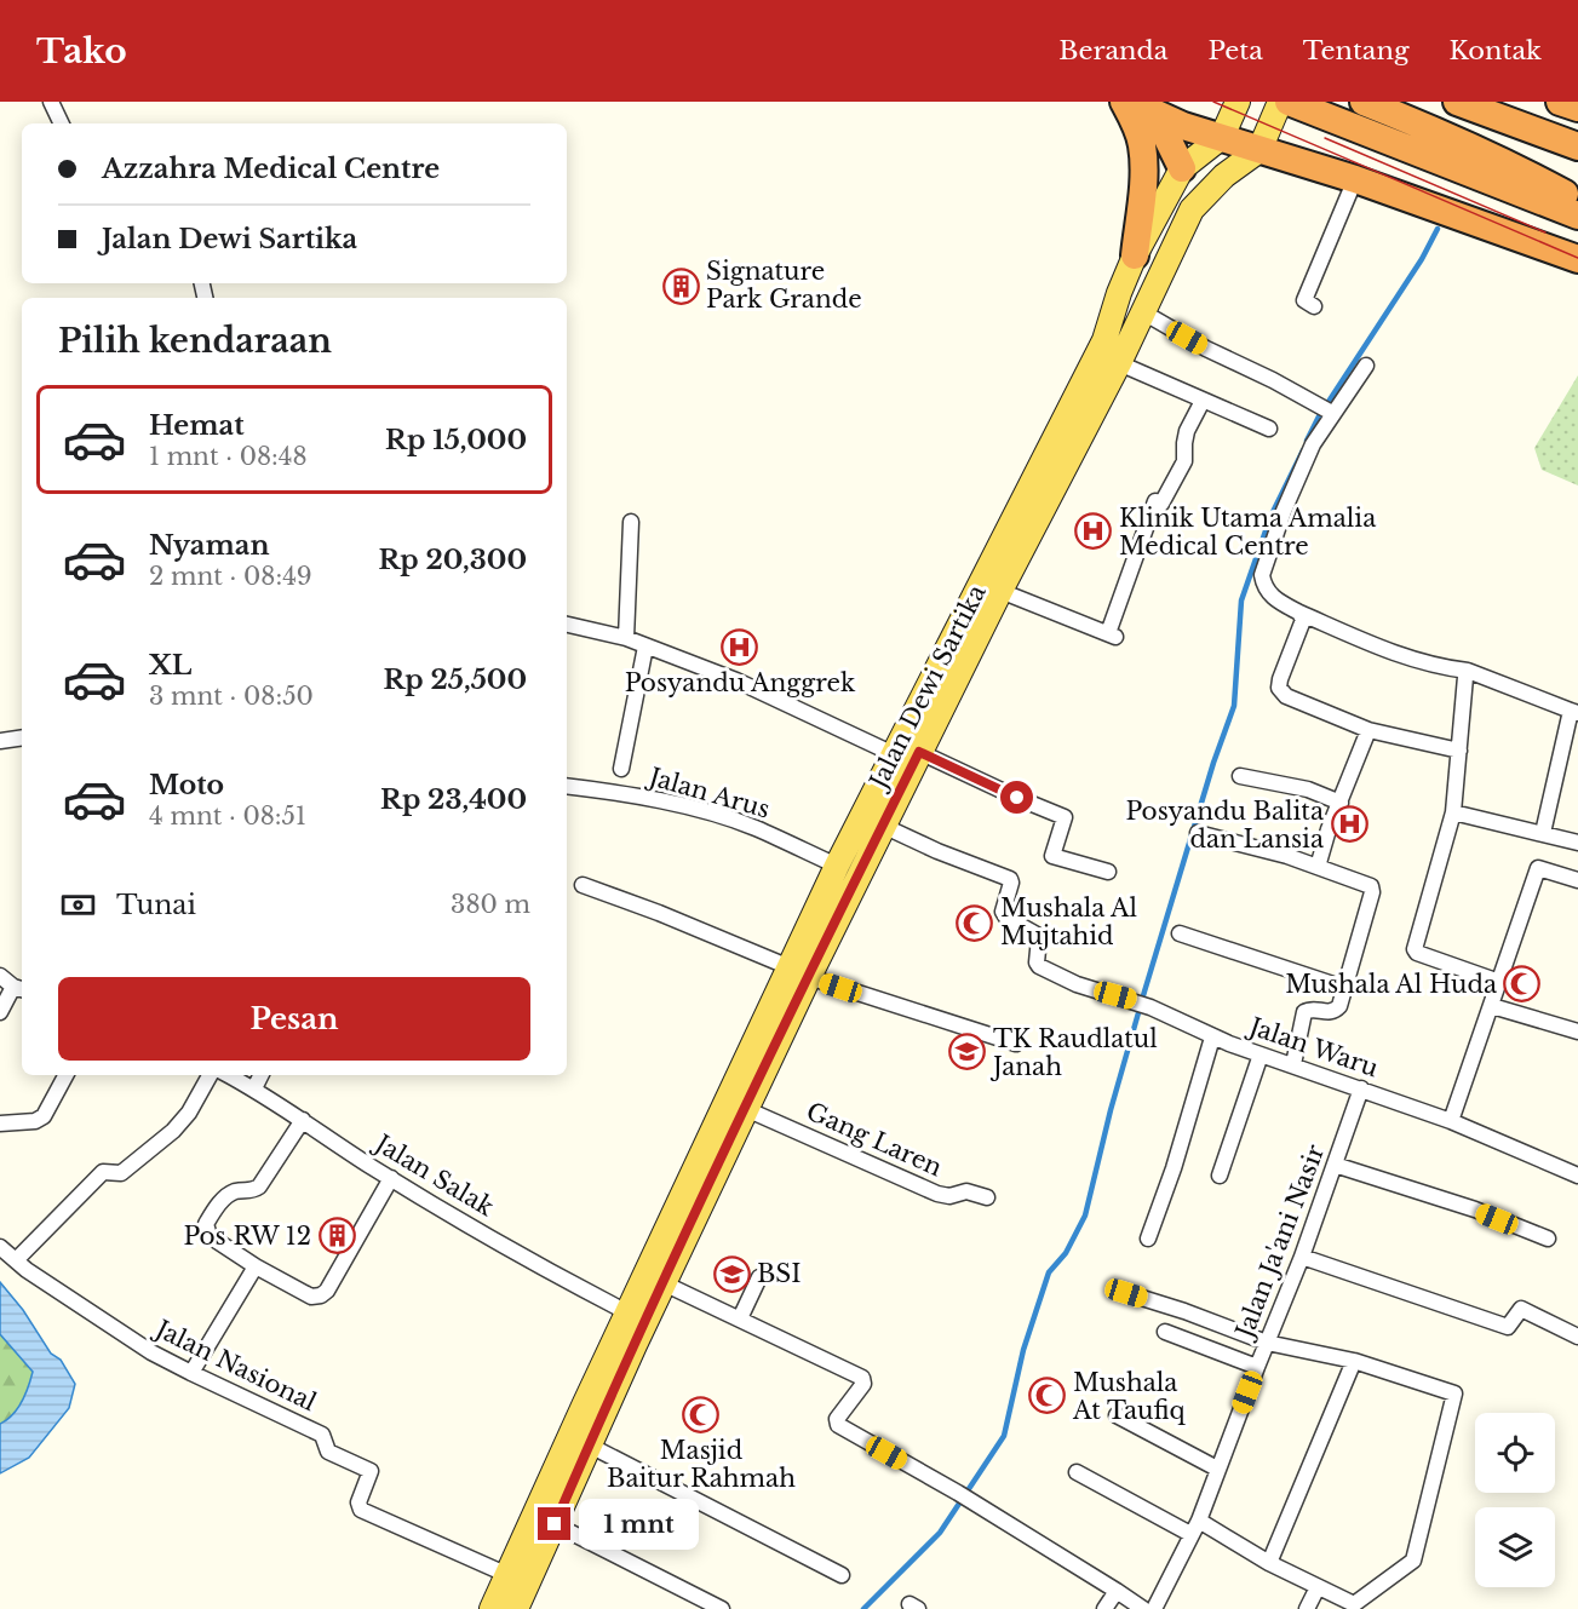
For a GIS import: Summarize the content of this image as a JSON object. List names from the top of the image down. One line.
{"streets":{"main road":["Jalan Dewi Sartika"],"street":["Jalan Arus","Jalan Waru","Gang Laren","Jalan Salak","Jalan Ja'ani Nasir","Jalan Nasional"]},"crossings":[["Jalan Dewi Sartika","Jalan Arus"],["Jalan Dewi Sartika","Jalan Waru"],["Jalan Dewi Sartika","Gang Laren"],["Jalan Dewi Sartika","Jalan Salak"],["Jalan Dewi Sartika","Jalan Nasional"],["Jalan Waru","Jalan Ja'ani Nasir"]],"places":{"building":["Signature Park Grande","Pos RW 12"],"hospital":["Klinik Utama Amalia Medical Centre","Posyandu Anggrek","Posyandu Balita dan Lansia"],"mosque":["Mushala Al Mujtahid","Mushala Al Huda","Mushala At Taufiq","Masjid Baitur Rahmah"],"school or university":["TK Raudlatul Janah","BSI"]},"page":{"header":"Tako","nav":["Beranda","Peta","Tentang","Kontak"],"banner":["Azzahra Medical Centre","Jalan Dewi Sartika"],"heading":"Pilih kendaraan","list":[{"name":"Hemat","note":"1 mnt · 08:48","value":"Rp 15,000"},{"name":"Nyaman","note":"2 mnt · 08:49","value":"Rp 20,300"},{"name":"XL","note":"3 mnt · 08:50","value":"Rp 25,500"},{"name":"Moto","note":"4 mnt · 08:51","value":"Rp 23,400"}],"pay":["Tunai","380 m"],"buttons":"Pesan","bubble":"1 mnt"}}
